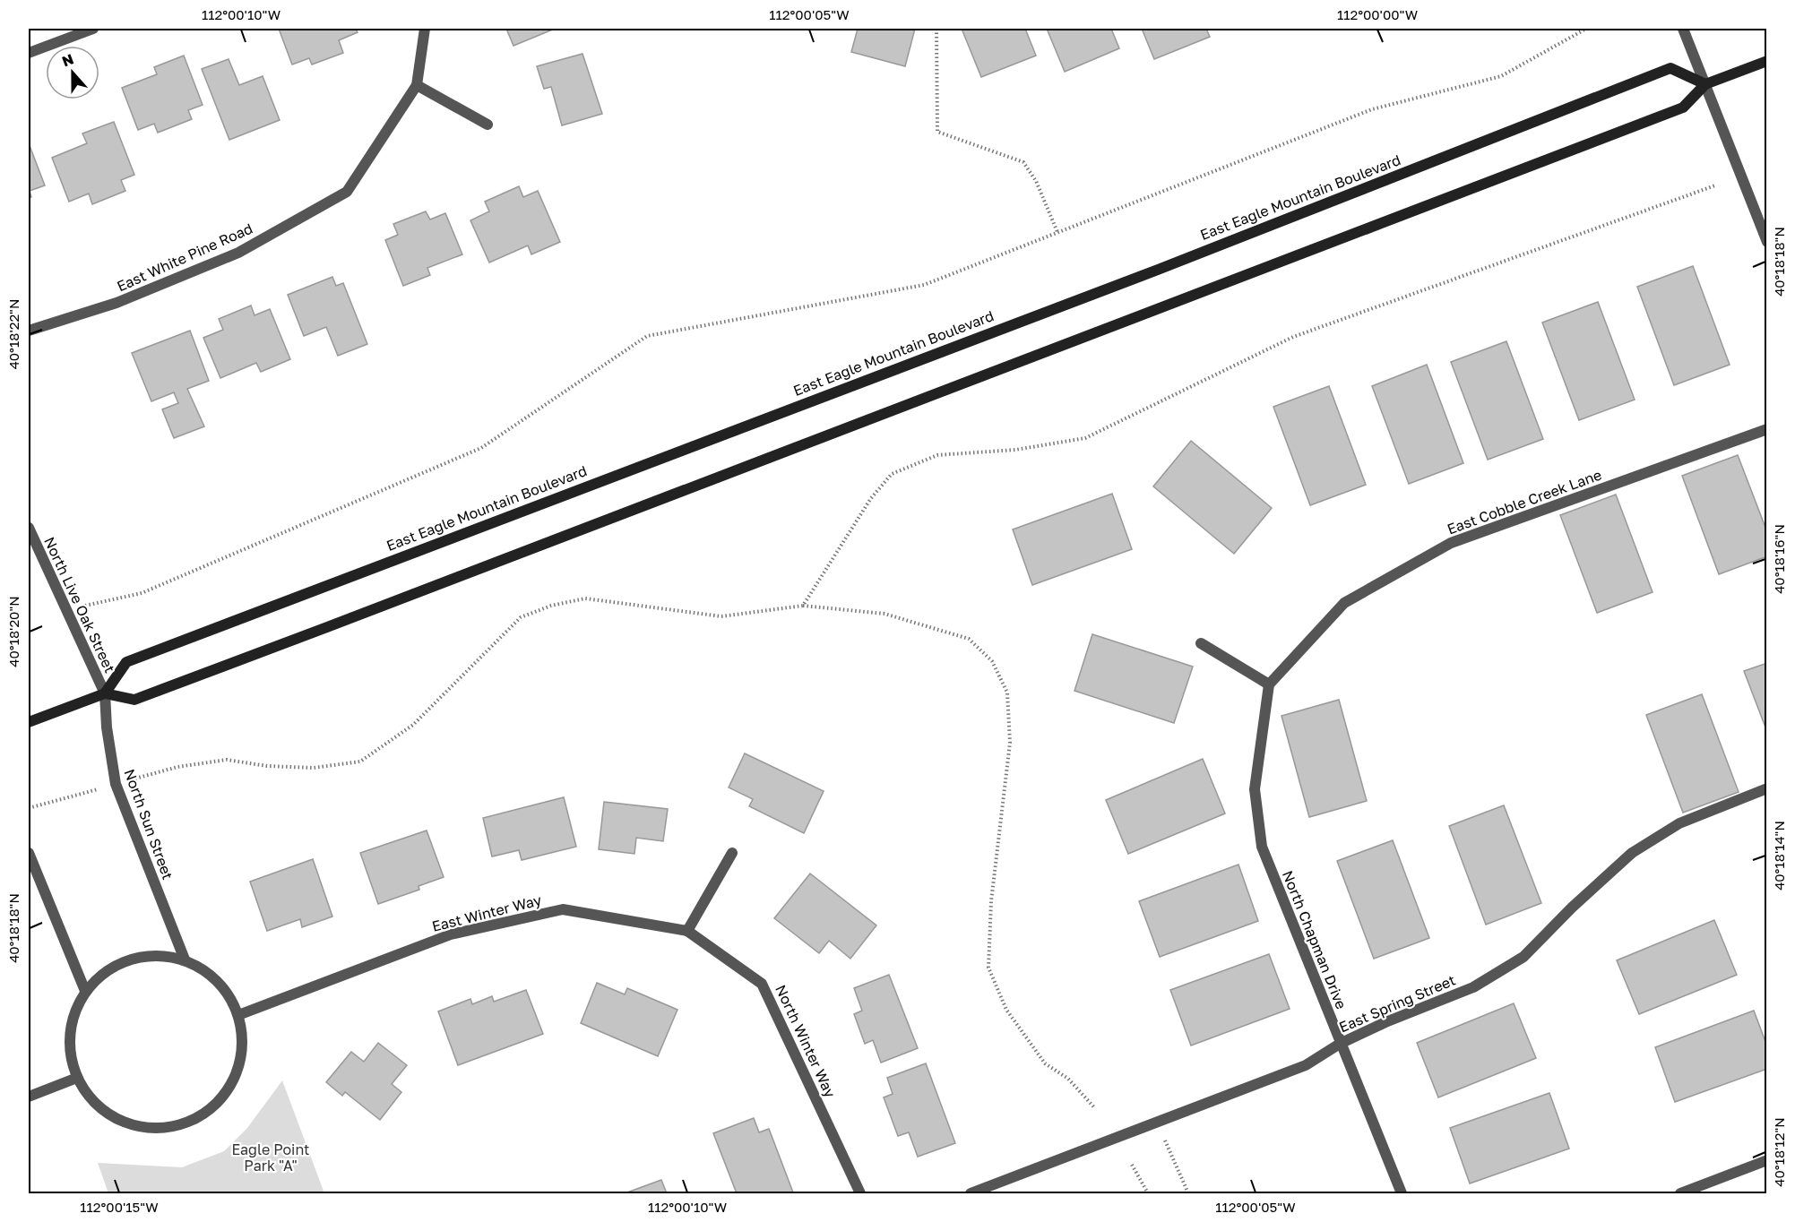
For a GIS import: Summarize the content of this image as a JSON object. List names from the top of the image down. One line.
{"streets":{"street":["East Eagle Mountain Boulevard","East White Pine Road","East Cobble Creek Lane","North Live Oak Street","North Sun Street","East Winter Way","North Chapman Drive","East Spring Street","North Winter Way"]},"crossings":[["East Eagle Mountain Boulevard","North Live Oak Street"],["East Eagle Mountain Boulevard","North Sun Street"],["East Cobble Creek Lane","North Chapman Drive"],["North Live Oak Street","North Sun Street"],["North Sun Street","East Winter Way"],["East Winter Way","North Winter Way"],["North Chapman Drive","East Spring Street"]],"parks":["Eagle Point Park \"A\""],"north":"top","coordinates":["112°00'10\"W","112°00'05\"W","112°00'00\"W","40°18'18\"N","40°18'22\"N","40°18'16\"N","40°18'20\"N","40°18'14\"N","40°18'12\"N","112°00'15\"W"]}
